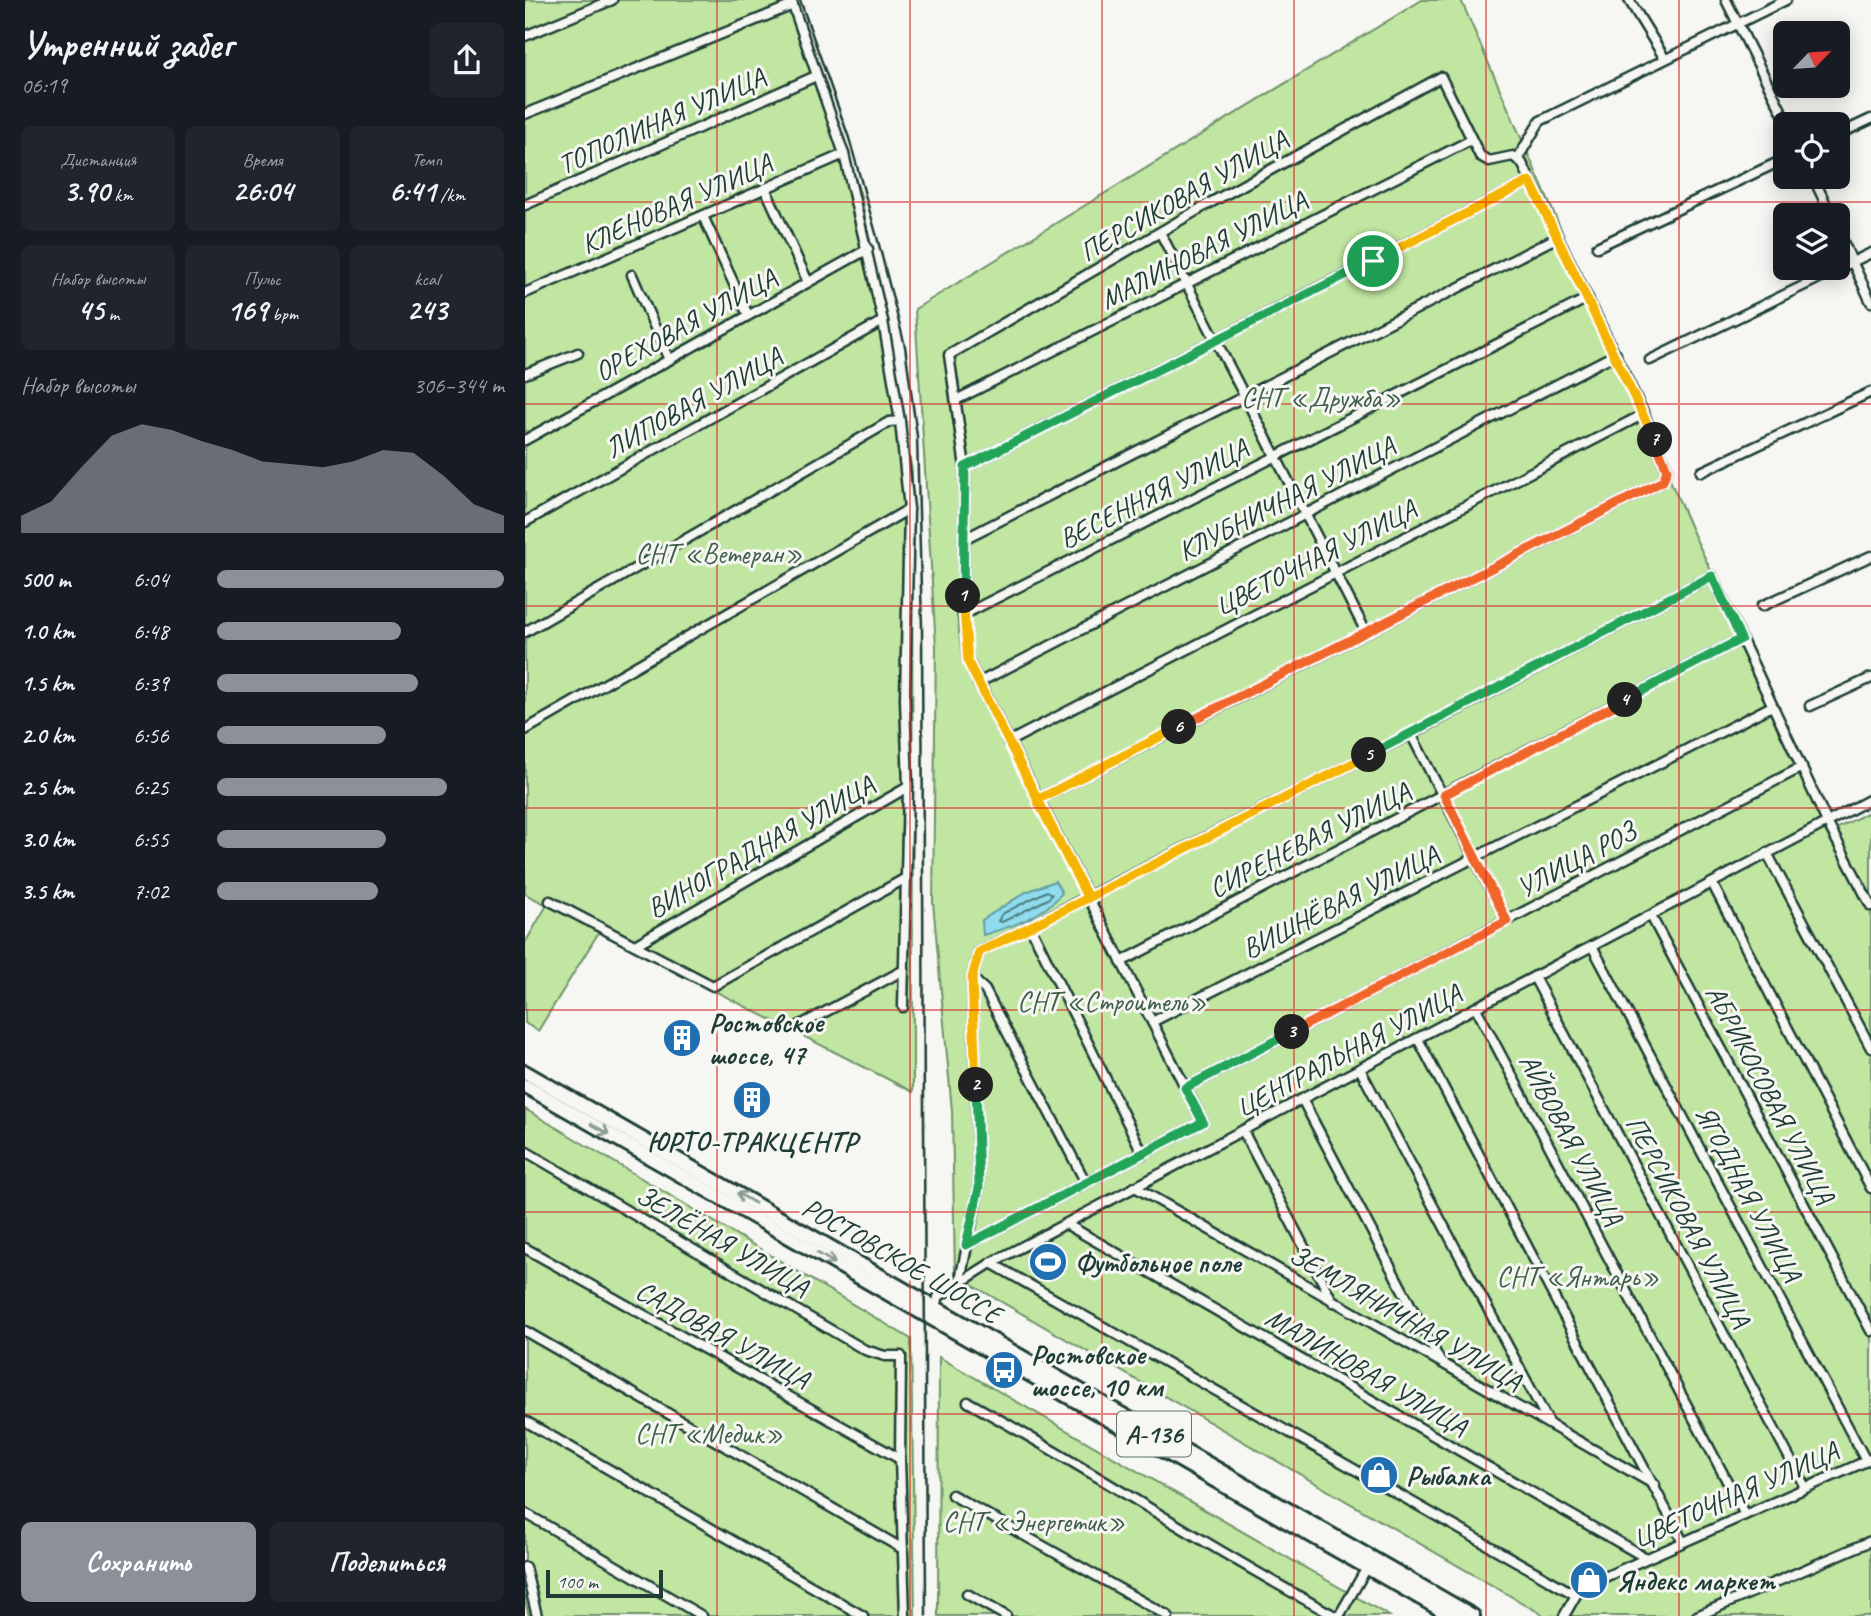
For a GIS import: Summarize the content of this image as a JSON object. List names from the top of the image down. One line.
{"streets":{"highway":["РОСТОВСКОЕ ШОССЕ","А-136"],"street":["ТОПОЛИНАЯ УЛИЦА","ПЕРСИКОВАЯ УЛИЦА","КЛЕНОВАЯ УЛИЦА","МАЛИНОВАЯ УЛИЦА","ОРЕХОВАЯ УЛИЦА","ЛИПОВАЯ УЛИЦА","ВЕСЕННЯЯ УЛИЦА","КЛУБНИЧНАЯ УЛИЦА","ЦВЕТОЧНАЯ УЛИЦА","СИРЕНЕВАЯ УЛИЦА","ВИНОГРАДНАЯ УЛИЦА","УЛИЦА РОЗ","ВИШНЁВАЯ УЛИЦА","ЦЕНТРАЛЬНАЯ УЛИЦА","АБРИКОСОВАЯ УЛИЦА","АЙВОВАЯ УЛИЦА","ЯГОДНАЯ УЛИЦА","ЗЕЛЁНАЯ УЛИЦА","ЗЕМЛЯНИЧНАЯ УЛИЦА","САДОВАЯ УЛИЦА"]},"crossings":[["ПЕРСИКОВАЯ УЛИЦА","МАЛИНОВАЯ УЛИЦА"],["ПЕРСИКОВАЯ УЛИЦА","ЦВЕТОЧНАЯ УЛИЦА"],["ПЕРСИКОВАЯ УЛИЦА","ЦЕНТРАЛЬНАЯ УЛИЦА"],["МАЛИНОВАЯ УЛИЦА","ЦВЕТОЧНАЯ УЛИЦА"],["МАЛИНОВАЯ УЛИЦА","ЦЕНТРАЛЬНАЯ УЛИЦА"],["ЦВЕТОЧНАЯ УЛИЦА","АЙВОВАЯ УЛИЦА"],["ЦВЕТОЧНАЯ УЛИЦА","ЯГОДНАЯ УЛИЦА"],["ЦЕНТРАЛЬНАЯ УЛИЦА","АБРИКОСОВАЯ УЛИЦА"],["ЦЕНТРАЛЬНАЯ УЛИЦА","АЙВОВАЯ УЛИЦА"],["ЦЕНТРАЛЬНАЯ УЛИЦА","ЯГОДНАЯ УЛИЦА"],["ЦЕНТРАЛЬНАЯ УЛИЦА","РОСТОВСКОЕ ШОССЕ"],["ЦЕНТРАЛЬНАЯ УЛИЦА","ЗЕМЛЯНИЧНАЯ УЛИЦА"],["ЗЕЛЁНАЯ УЛИЦА","САДОВАЯ УЛИЦА"]],"parks":["СНТ «Дружба»","СНТ «Ветеран»","СНТ «Строитель»","СНТ «Янтарь»","СНТ «Медик»","СНТ «Энергетик»"],"places":{"building":["Ростовское шоссе, 47","ЮРТО-ТРАКЦЕНТР"],"sports":["Футбольное поле"],"bus stop":["Ростовское шоссе, 10 км"],"shop":["Рыбалка","Яндекс маркет"]},"scale_bar":"100 m","north":"top right","page":{"heading":["Утренний забег","06:19"],"stats":[["Дистанция","3.90 km"],["Время","26:04"],["Темп","6:41 /km"],["Набор высоты","45 m"],["Пульс","169 bpm"],["kcal","243"]],"chart":["Набор высоты","306–344 m"],"pins":["7","1","4","6","5","3","2"],"list":[{"name":"500 m","note":"6:04"},{"name":"1.0 km","note":"6:48"},{"name":"1.5 km","note":"6:39"},{"name":"2.0 km","note":"6:56"},{"name":"2.5 km","note":"6:25"},{"name":"3.0 km","note":"6:55"},{"name":"3.5 km","note":"7:02"}],"buttons":["Сохранить","Поделиться"],"scale":"100 m"}}
